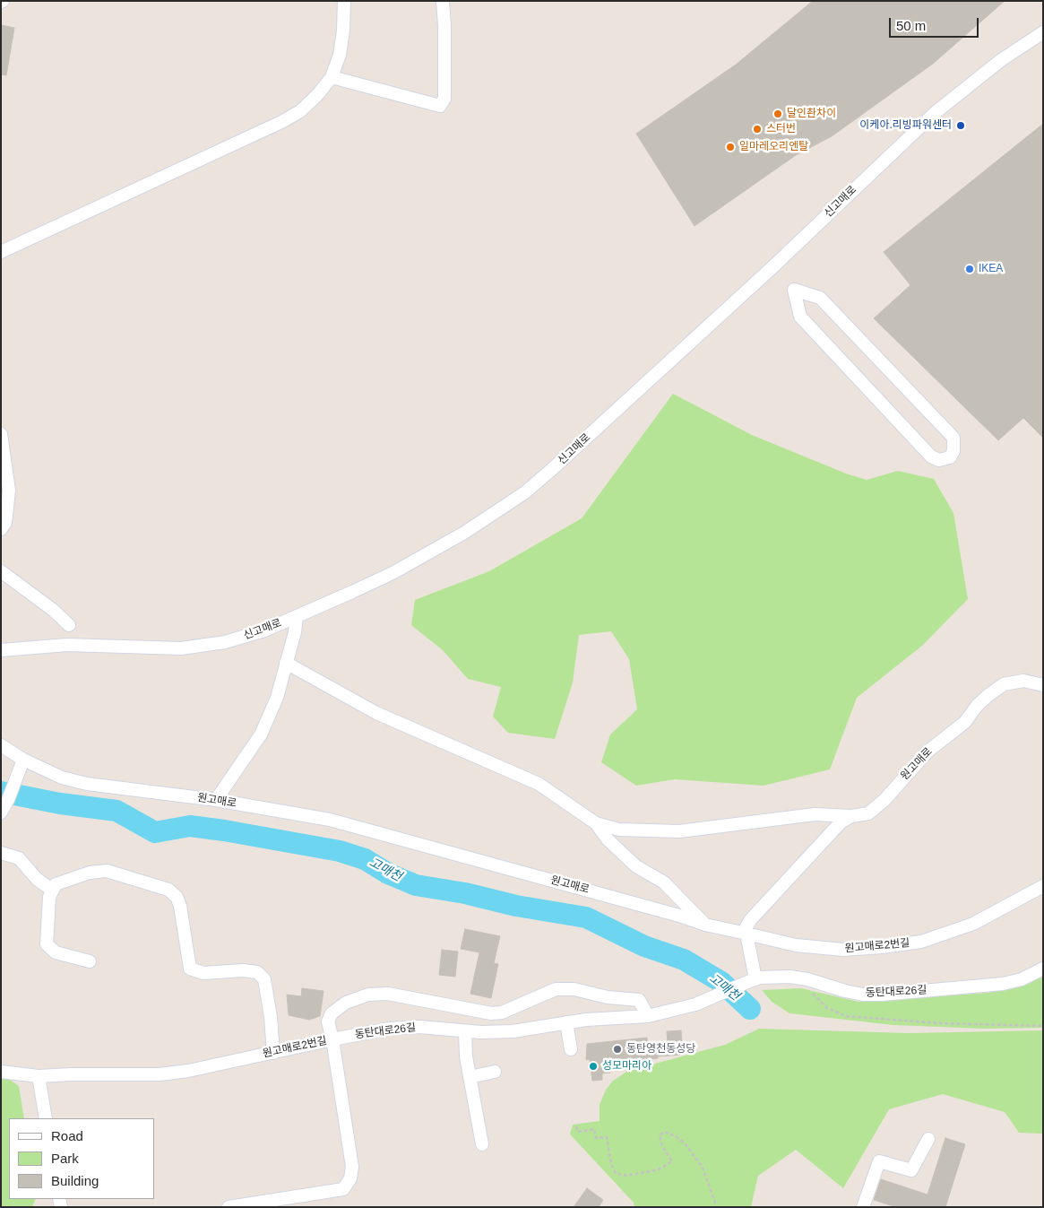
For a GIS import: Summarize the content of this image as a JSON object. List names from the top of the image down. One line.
{"streets":{"street":["신고매로","원고매로","원고매로2번길","동탄대로26길"]},"crossings":[["원고매로","원고매로2번길"],["원고매로2번길","동탄대로26길"]],"water":["고매천"],"places":["달인촨차이","이케아.리빙파워센터","스터번","일마레오리엔탈","IKEA","동탄영천동성당","성모마리아"],"legend":["Road","Park","Building"],"scale_bar":"50 m"}
